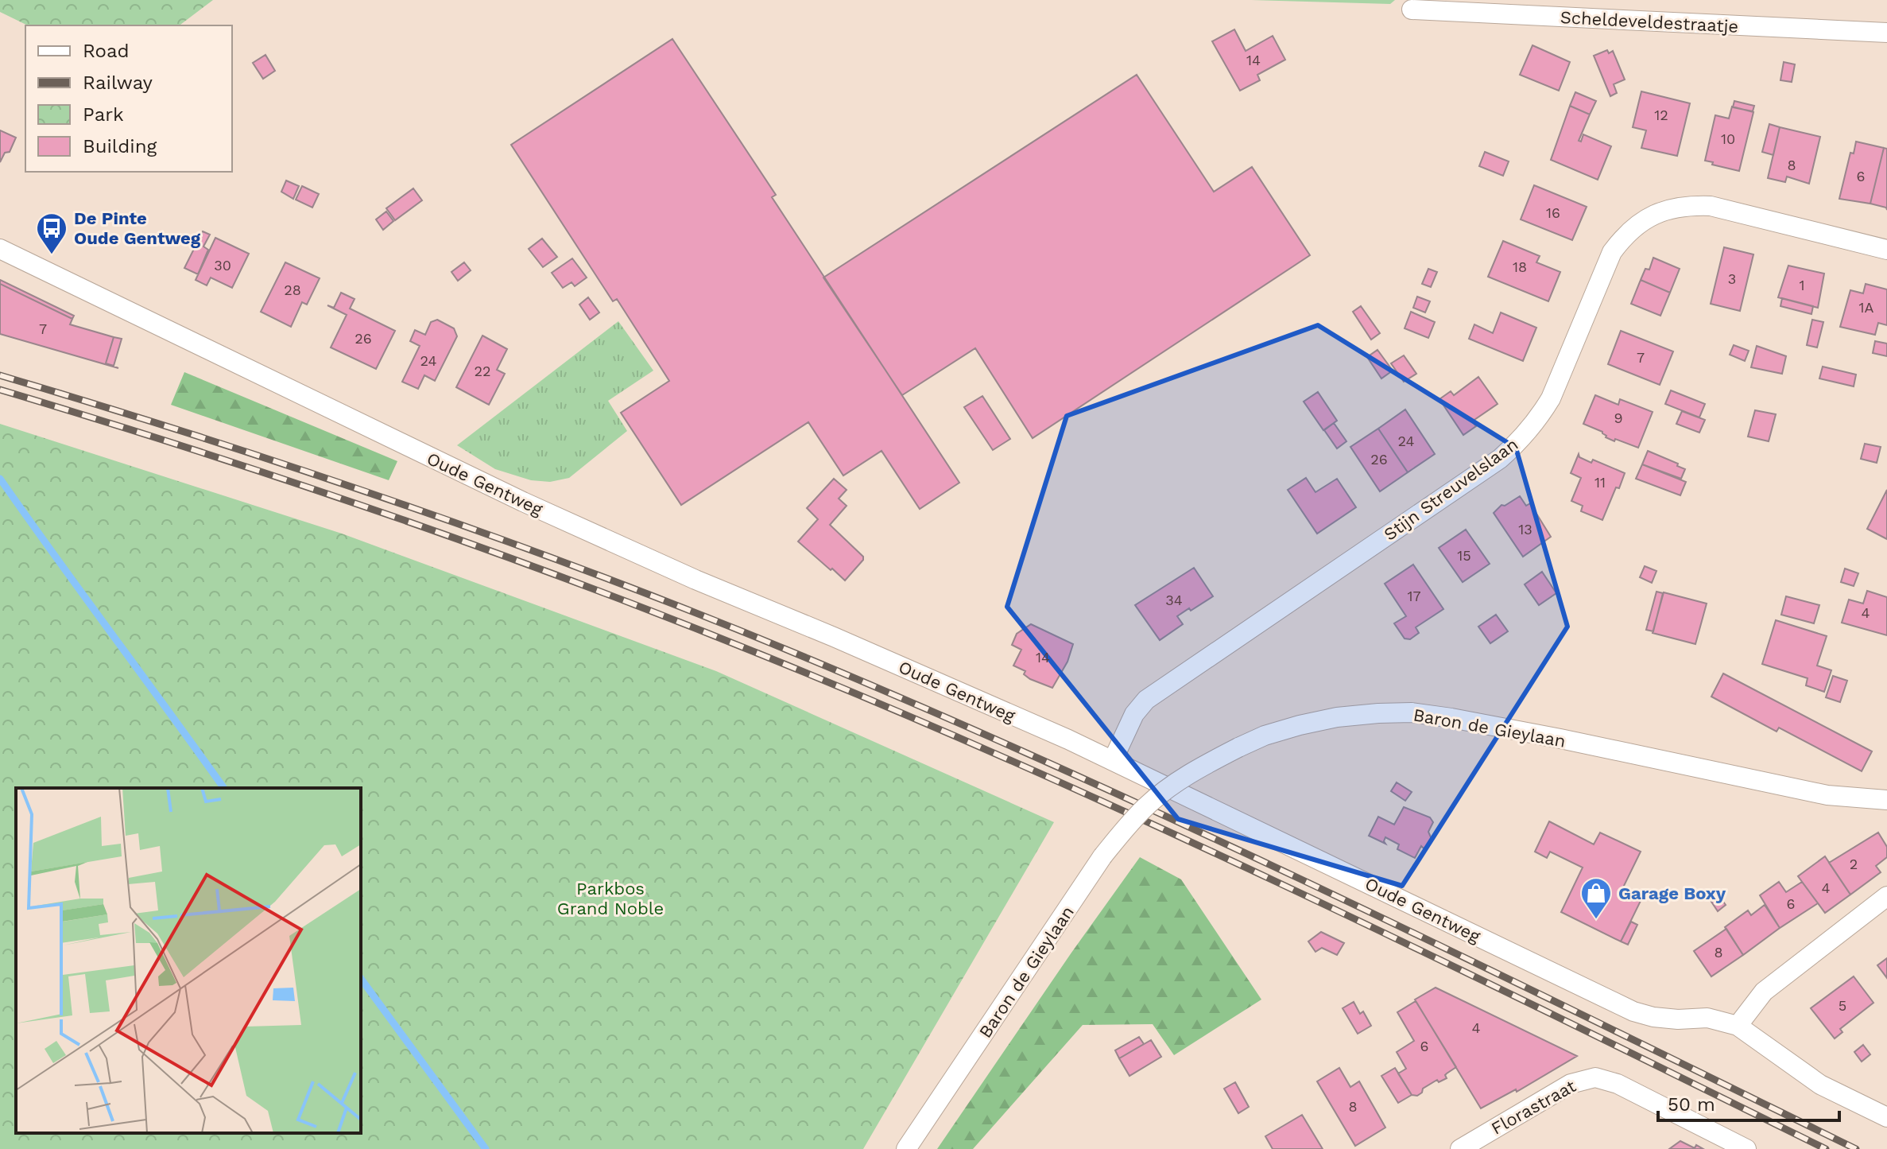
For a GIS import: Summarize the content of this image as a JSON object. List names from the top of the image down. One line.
{"streets":{"street":["Scheldeveldestraatje","Oude Gentweg","Stijn Streuvelslaan","Baron de Gieylaan","Florastraat"]},"crossings":[["Oude Gentweg","Stijn Streuvelslaan"]],"parks":["Parkbos Grand Noble"],"places":{"bus stop":["De Pinte Oude Gentweg"],"shop":["Garage Boxy"]},"house_numbers":["14","12","10","8","6","16","30","18","3","1","28","1A","7","26","7","24","22","9","24","26","11","13","15","17","34","4","14","2","4","6","8","5","4","6","8"],"legend":["Road","Railway","Park","Building"],"scale_bar":"50 m"}
